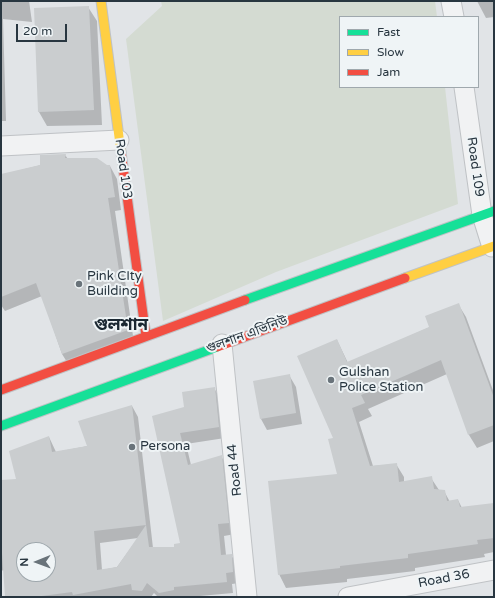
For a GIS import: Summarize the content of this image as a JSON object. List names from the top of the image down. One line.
{"streets":{"main road":["Road 103","গুলশান এভিনিউ"],"street":["Road 109","Road 44","Road 36"]},"crossings":[["Road 109","গুলশান এভিনিউ"],["গুলশান এভিনিউ","Road 44"]],"districts":["গুলশান"],"places":["Pink CIty Building","Gulshan Police Station","Persona"],"legend":["Fast","Slow","Jam"],"scale_bar":"20 m","north":"left"}
